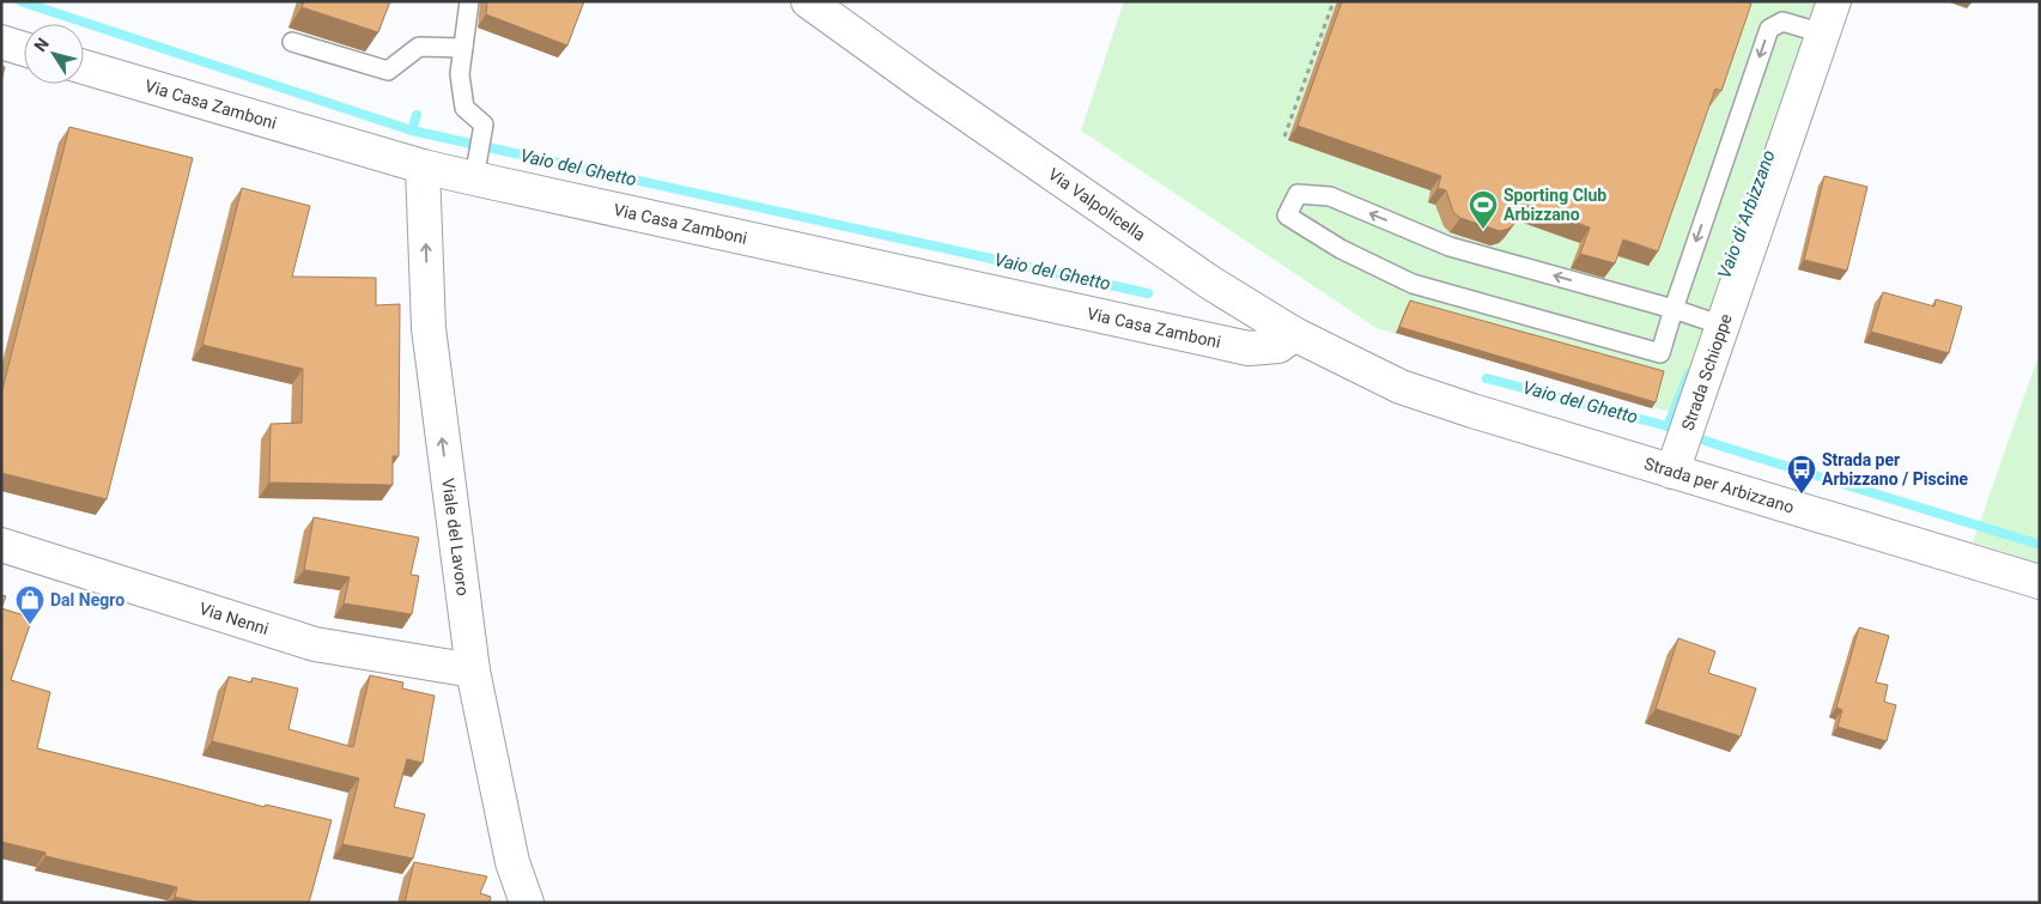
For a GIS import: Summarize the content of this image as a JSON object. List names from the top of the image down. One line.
{"streets":{"street":["Via Casa Zamboni","Via Valpolicella","Strada Schioppe","Strada per Arbizzano","Viale del Lavoro","Via Nenni"]},"crossings":[["Via Casa Zamboni","Via Valpolicella"],["Via Casa Zamboni","Viale del Lavoro"],["Via Valpolicella","Strada per Arbizzano"],["Strada Schioppe","Strada per Arbizzano"],["Viale del Lavoro","Via Nenni"]],"one_way":["Viale del Lavoro"],"water":["Vaio del Ghetto","Vaio di Arbizzano"],"places":{"sports":["Sporting Club Arbizzano"],"bus stop":["Strada per Arbizzano / Piscine"],"shop":["Dal Negro"]},"north":"top left"}
